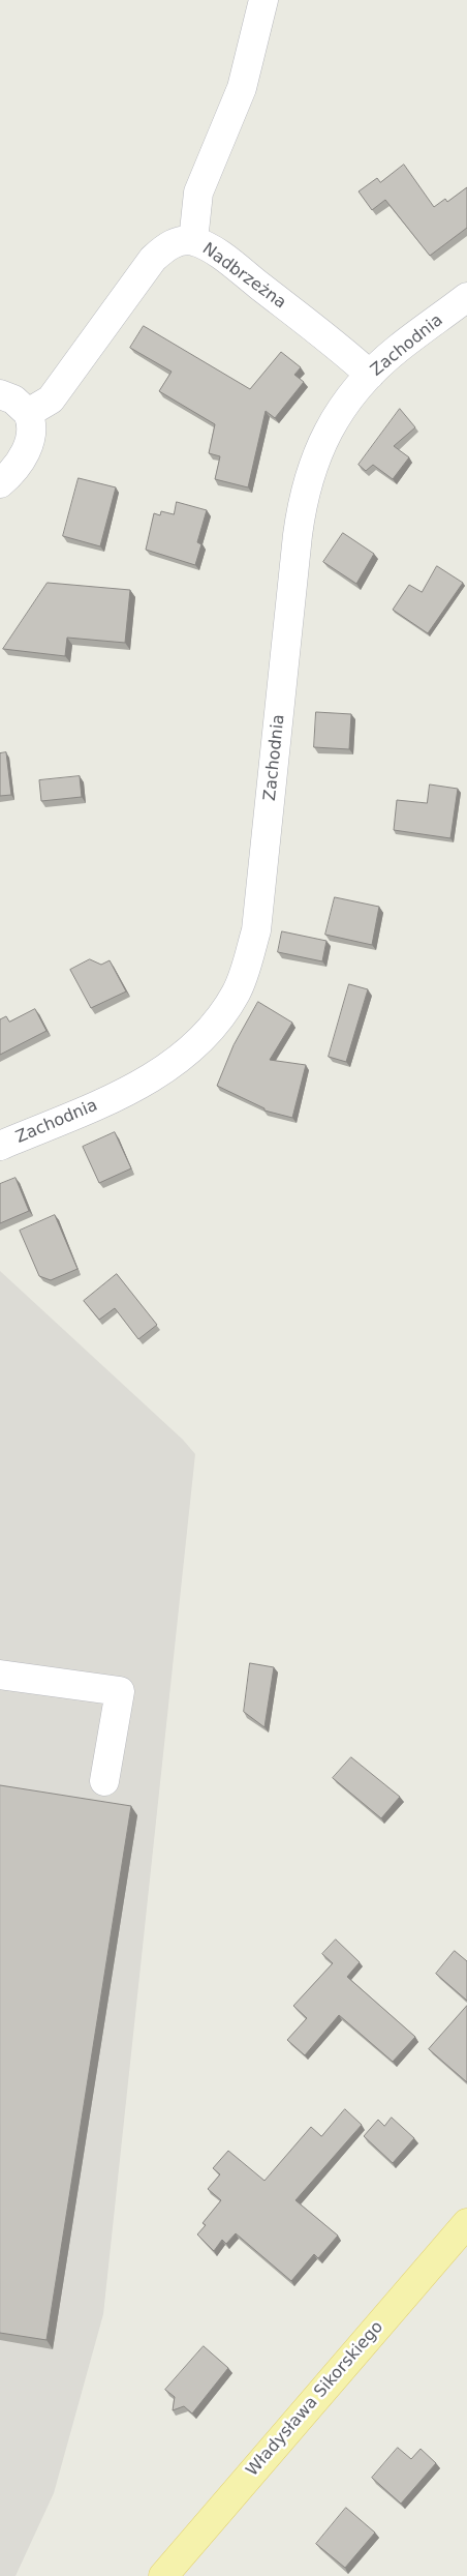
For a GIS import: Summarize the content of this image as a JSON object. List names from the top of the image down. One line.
{"streets":{"main road":["Władysława Sikorskiego"],"street":["Nadbrzeżna","Zachodnia"]},"crossings":[["Nadbrzeżna","Zachodnia"]]}
